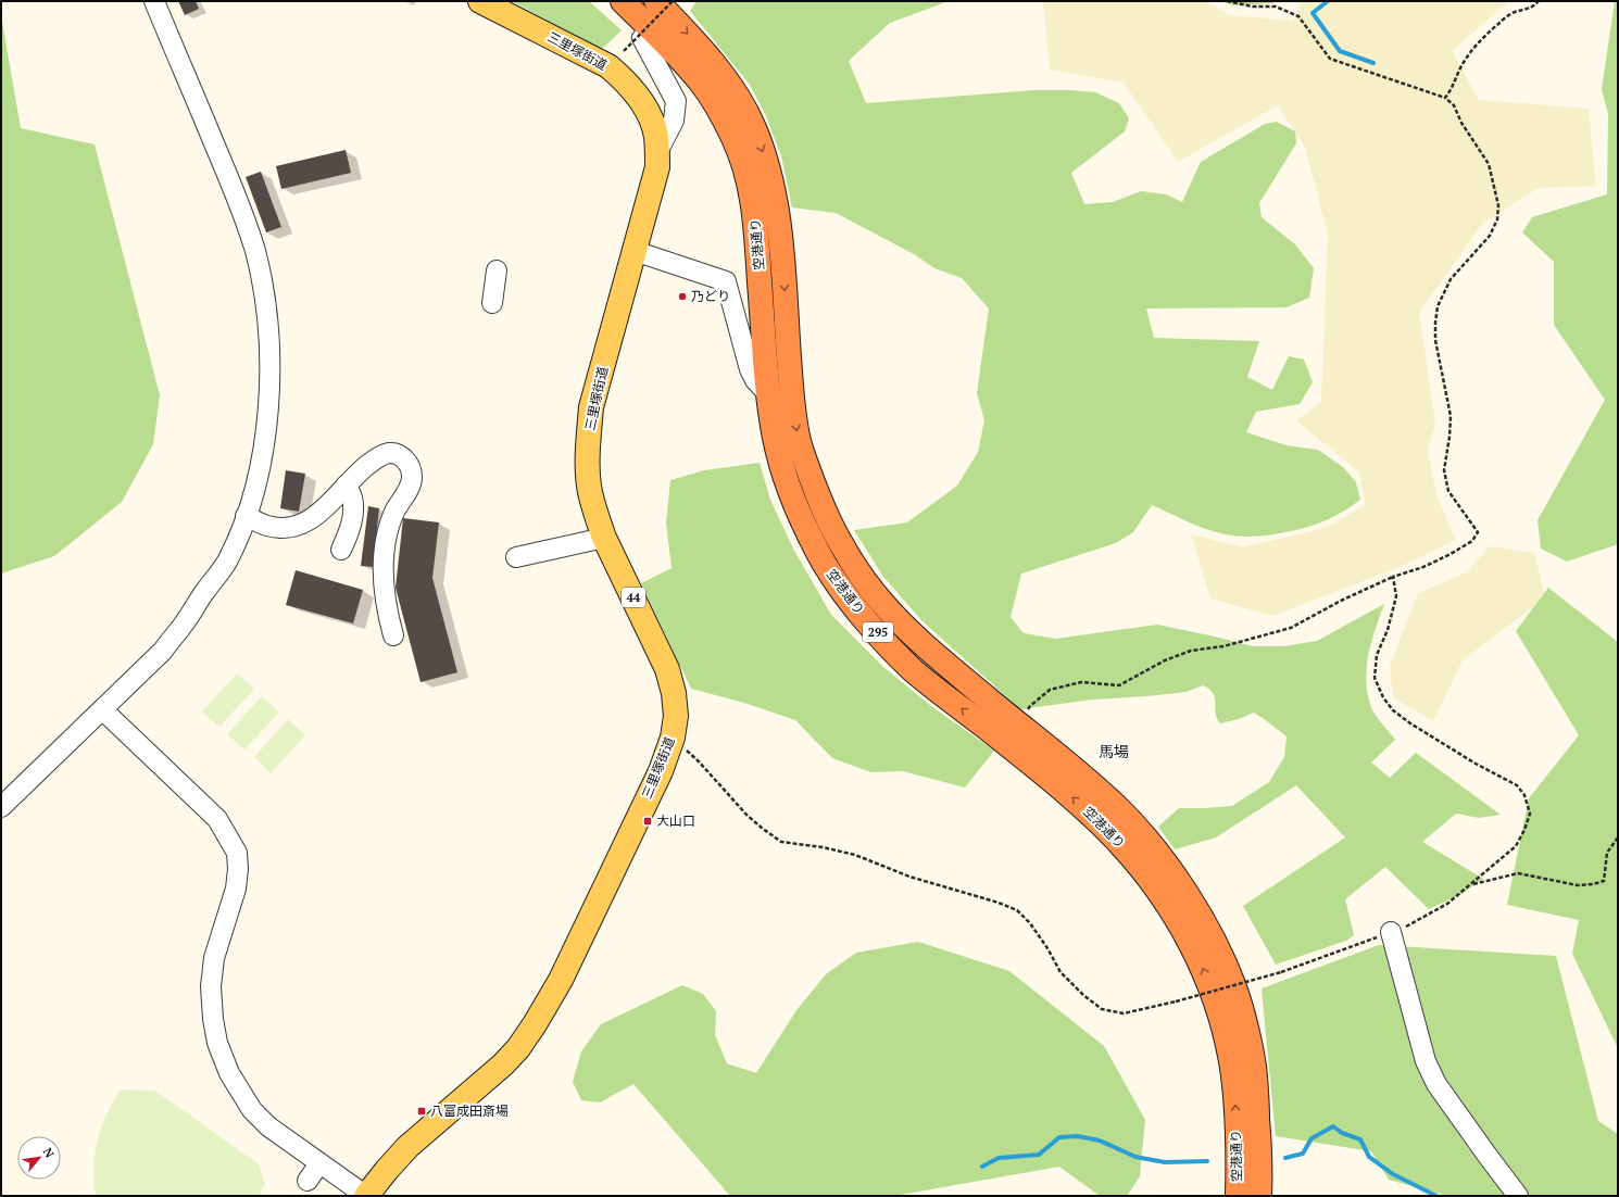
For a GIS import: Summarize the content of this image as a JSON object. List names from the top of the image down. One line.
{"streets":{"highway":["空港通り","295"],"main road":["三里塚街道","44"]},"districts":["馬場"],"places":{"other":["乃どり"],"transit":["大山口","八富成田斎場"]},"north":"top right"}
